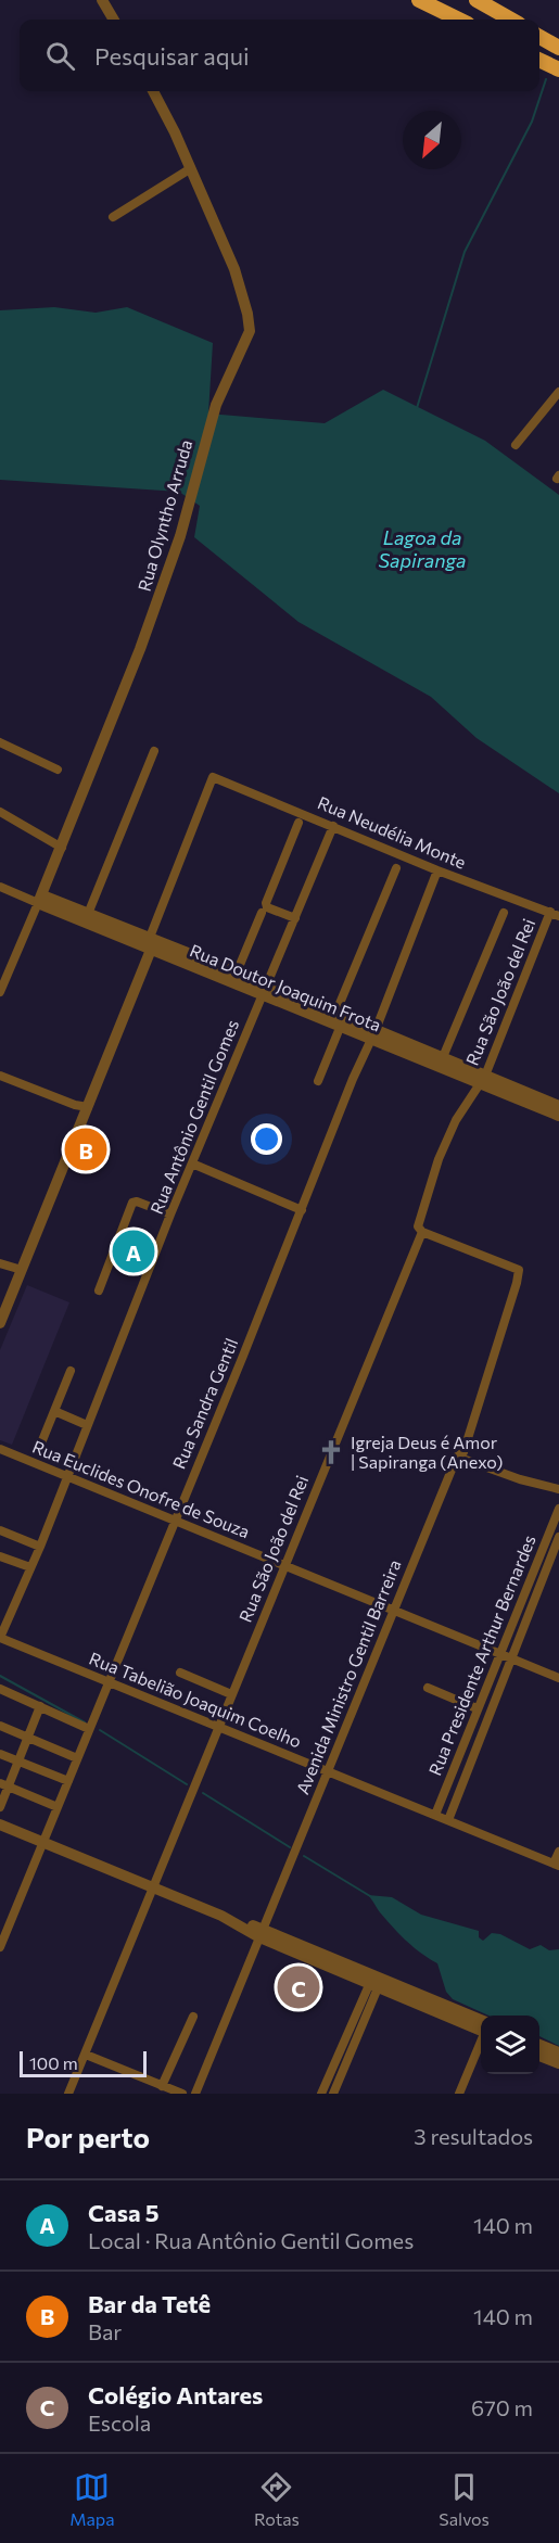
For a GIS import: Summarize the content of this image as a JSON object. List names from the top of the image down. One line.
{"streets":{"street":["Rua Olyntho Arruda","Rua Neudélia Monte","Rua Doutor Joaquim Frota","Rua São João del Rei","Rua Antônio Gentil Gomes","Rua Sandra Gentil","Rua Euclides Onofre de Souza","Rua Presidente Arthur Bernardes","Avenida Ministro Gentil Barreira","Rua Tabelião Joaquim Coelho"]},"crossings":[["Rua Olyntho Arruda","Rua Doutor Joaquim Frota"],["Rua Neudélia Monte","Rua Doutor Joaquim Frota"],["Rua Neudélia Monte","Rua São João del Rei"],["Rua Neudélia Monte","Rua Antônio Gentil Gomes"],["Rua Neudélia Monte","Rua Sandra Gentil"],["Rua Doutor Joaquim Frota","Rua São João del Rei"],["Rua Doutor Joaquim Frota","Rua Antônio Gentil Gomes"],["Rua Doutor Joaquim Frota","Rua Sandra Gentil"],["Rua São João del Rei","Rua Euclides Onofre de Souza"],["Rua São João del Rei","Avenida Ministro Gentil Barreira"],["Rua São João del Rei","Rua Tabelião Joaquim Coelho"],["Rua Antônio Gentil Gomes","Rua Euclides Onofre de Souza"],["Rua Antônio Gentil Gomes","Rua Tabelião Joaquim Coelho"],["Rua Sandra Gentil","Rua Euclides Onofre de Souza"],["Rua Sandra Gentil","Rua Tabelião Joaquim Coelho"],["Rua Euclides Onofre de Souza","Rua Presidente Arthur Bernardes"],["Rua Euclides Onofre de Souza","Avenida Ministro Gentil Barreira"],["Rua Presidente Arthur Bernardes","Rua Tabelião Joaquim Coelho"],["Avenida Ministro Gentil Barreira","Rua Tabelião Joaquim Coelho"]],"water":["Lagoa da Sapiranga"],"places":{"church":["Igreja Deus é Amor | Sapiranga (Anexo)"]},"scale_bar":"100 m","north":"bottom left","page":{"search":"Pesquisar aqui","pins":["B","A","C"],"scale":"100 m","heading":["Por perto","3 resultados"],"list":[{"mark":"A","name":"Casa 5","note":"Local · Rua Antônio Gentil Gomes","value":"140 m"},{"mark":"B","name":"Bar da Tetê","note":"Bar","value":"140 m"},{"mark":"C","name":"Colégio Antares","note":"Escola","value":"670 m"}],"nav":["Mapa","Rotas","Salvos"]}}
